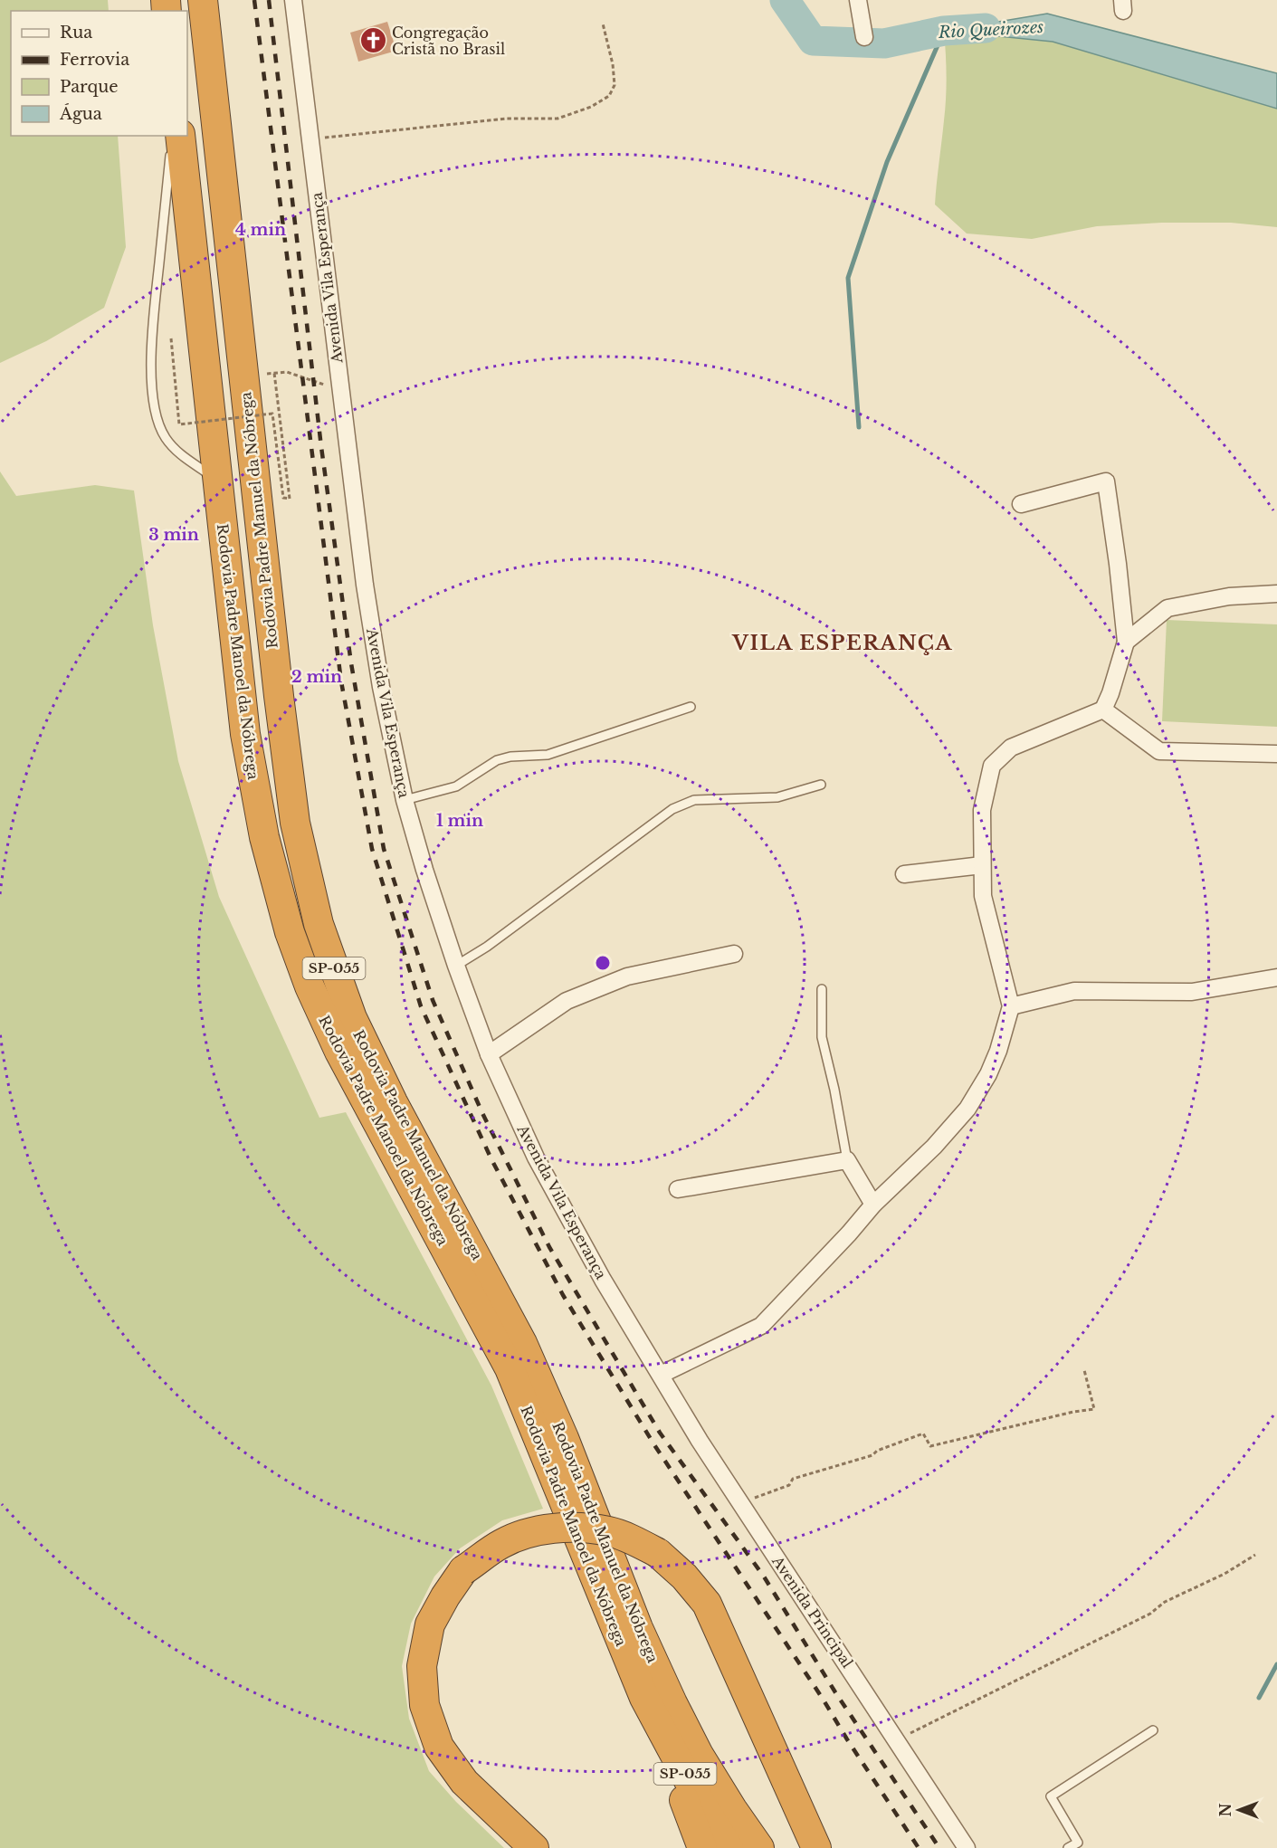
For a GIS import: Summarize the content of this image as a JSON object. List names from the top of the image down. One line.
{"streets":{"highway":["Rodovia Padre Manuel da Nóbrega","Rodovia Padre Manoel da Nóbrega","SP-055"],"street":["Avenida Vila Esperança","Avenida Principal"]},"crossings":[["Avenida Vila Esperança","Avenida Principal"]],"districts":["VILA ESPERANÇA"],"water":["Rio Queirozes"],"places":{"church":["Congregação Cristã no Brasil"]},"legend":["Rua","Ferrovia","Parque","Água"],"north":"left","rings":["4 min","3 min","2 min","1 min"]}
